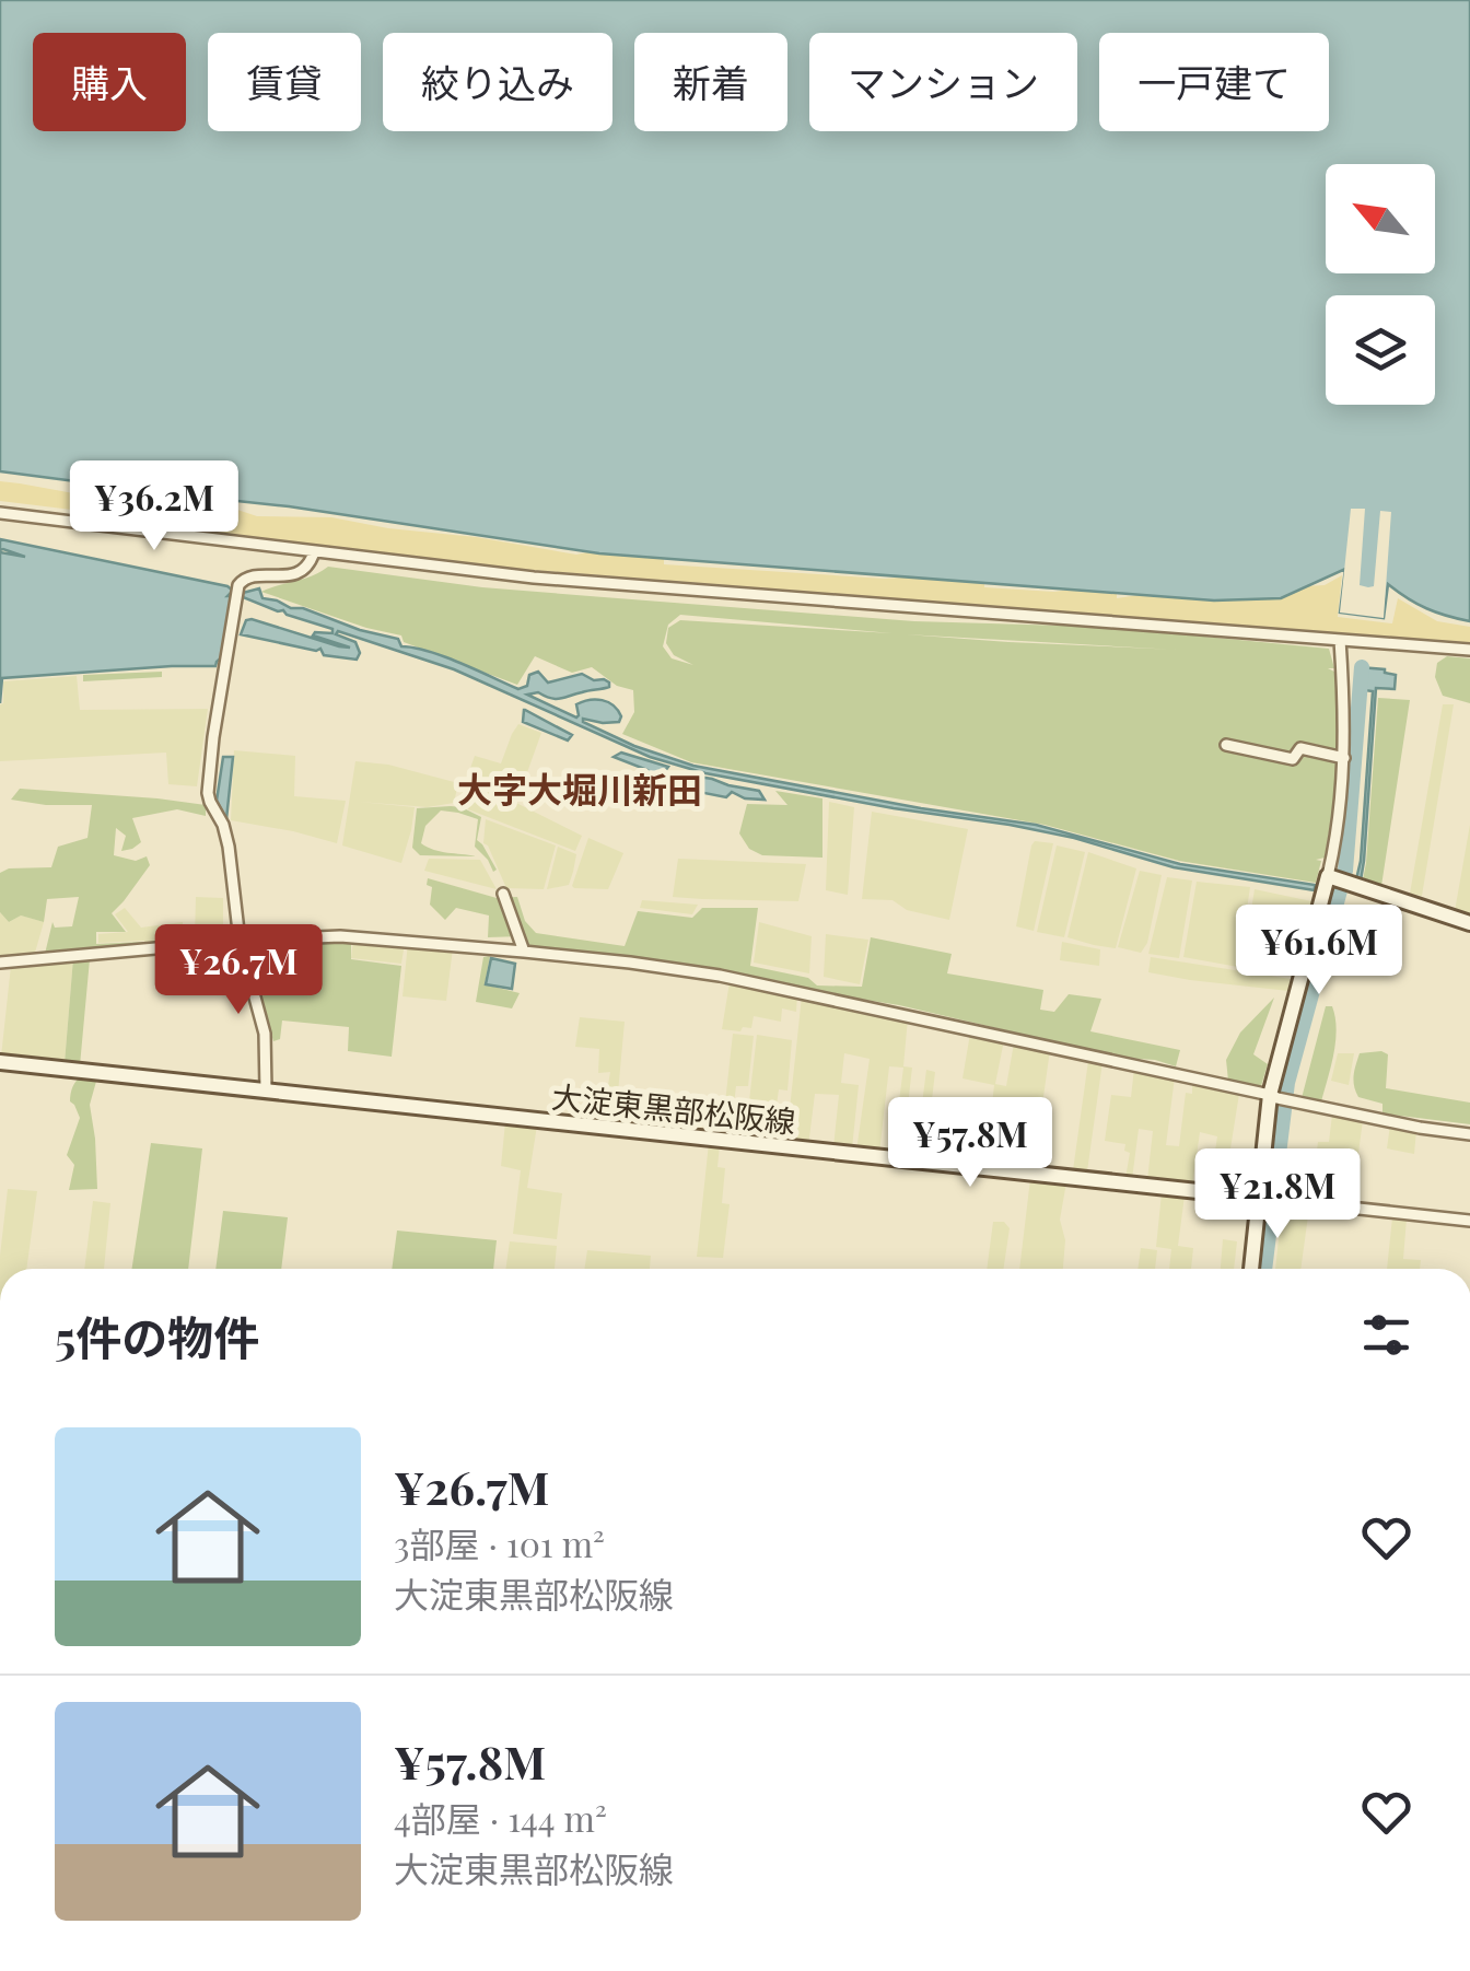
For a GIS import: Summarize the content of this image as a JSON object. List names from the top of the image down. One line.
{"streets":{"main road":["大淀東黒部松阪線"]},"districts":["大字大堀川新田"],"north":"top left","page":{"chip":["購入","賃貸","絞り込み","新着","マンション","一戸建て"],"price":["¥36.2M","¥61.6M","¥26.7M","¥57.8M","¥21.8M"],"heading":"5件の物件","list":[{"name":"¥26.7M","note":"3部屋 · 101 m² · 大淀東黒部松阪線"},{"name":"¥57.8M","note":"4部屋 · 144 m² · 大淀東黒部松阪線"}]}}
